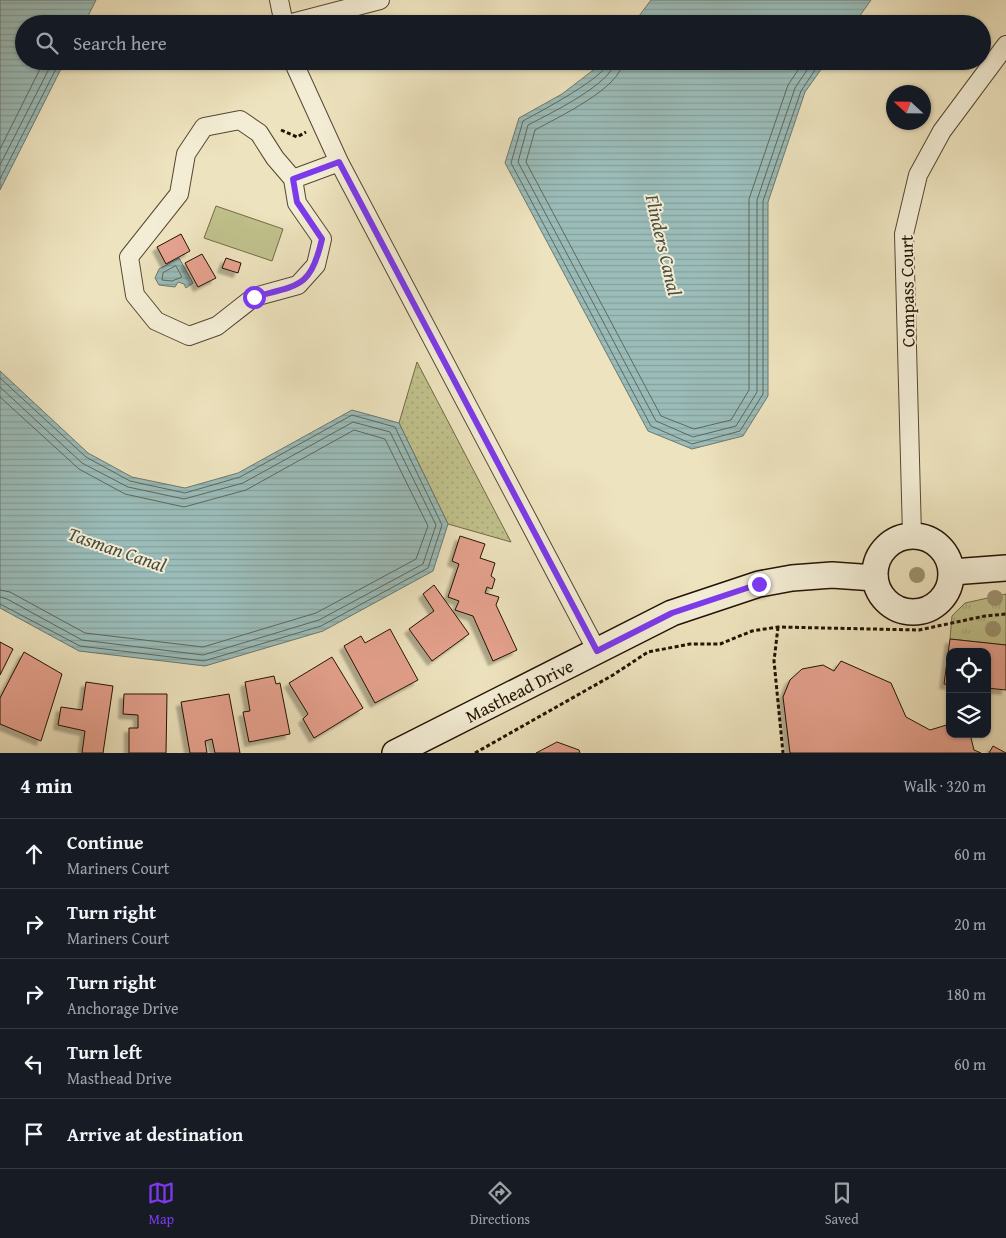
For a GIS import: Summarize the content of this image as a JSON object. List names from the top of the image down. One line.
{"streets":{"street":["Compass Court","Masthead Drive"]},"crossings":[["Compass Court","Masthead Drive"]],"water":["Flinders Canal","Tasman Canal"],"north":"left","page":{"search":"Search here","heading":["4 min","Walk · 320 m"],"list":[["Continue","Mariners Court","60 m"],["Turn right","Mariners Court","20 m"],["Turn right","Anchorage Drive","180 m"],["Turn left","Masthead Drive","60 m"],"Arrive at destination"],"nav":["Map","Directions","Saved"]}}
